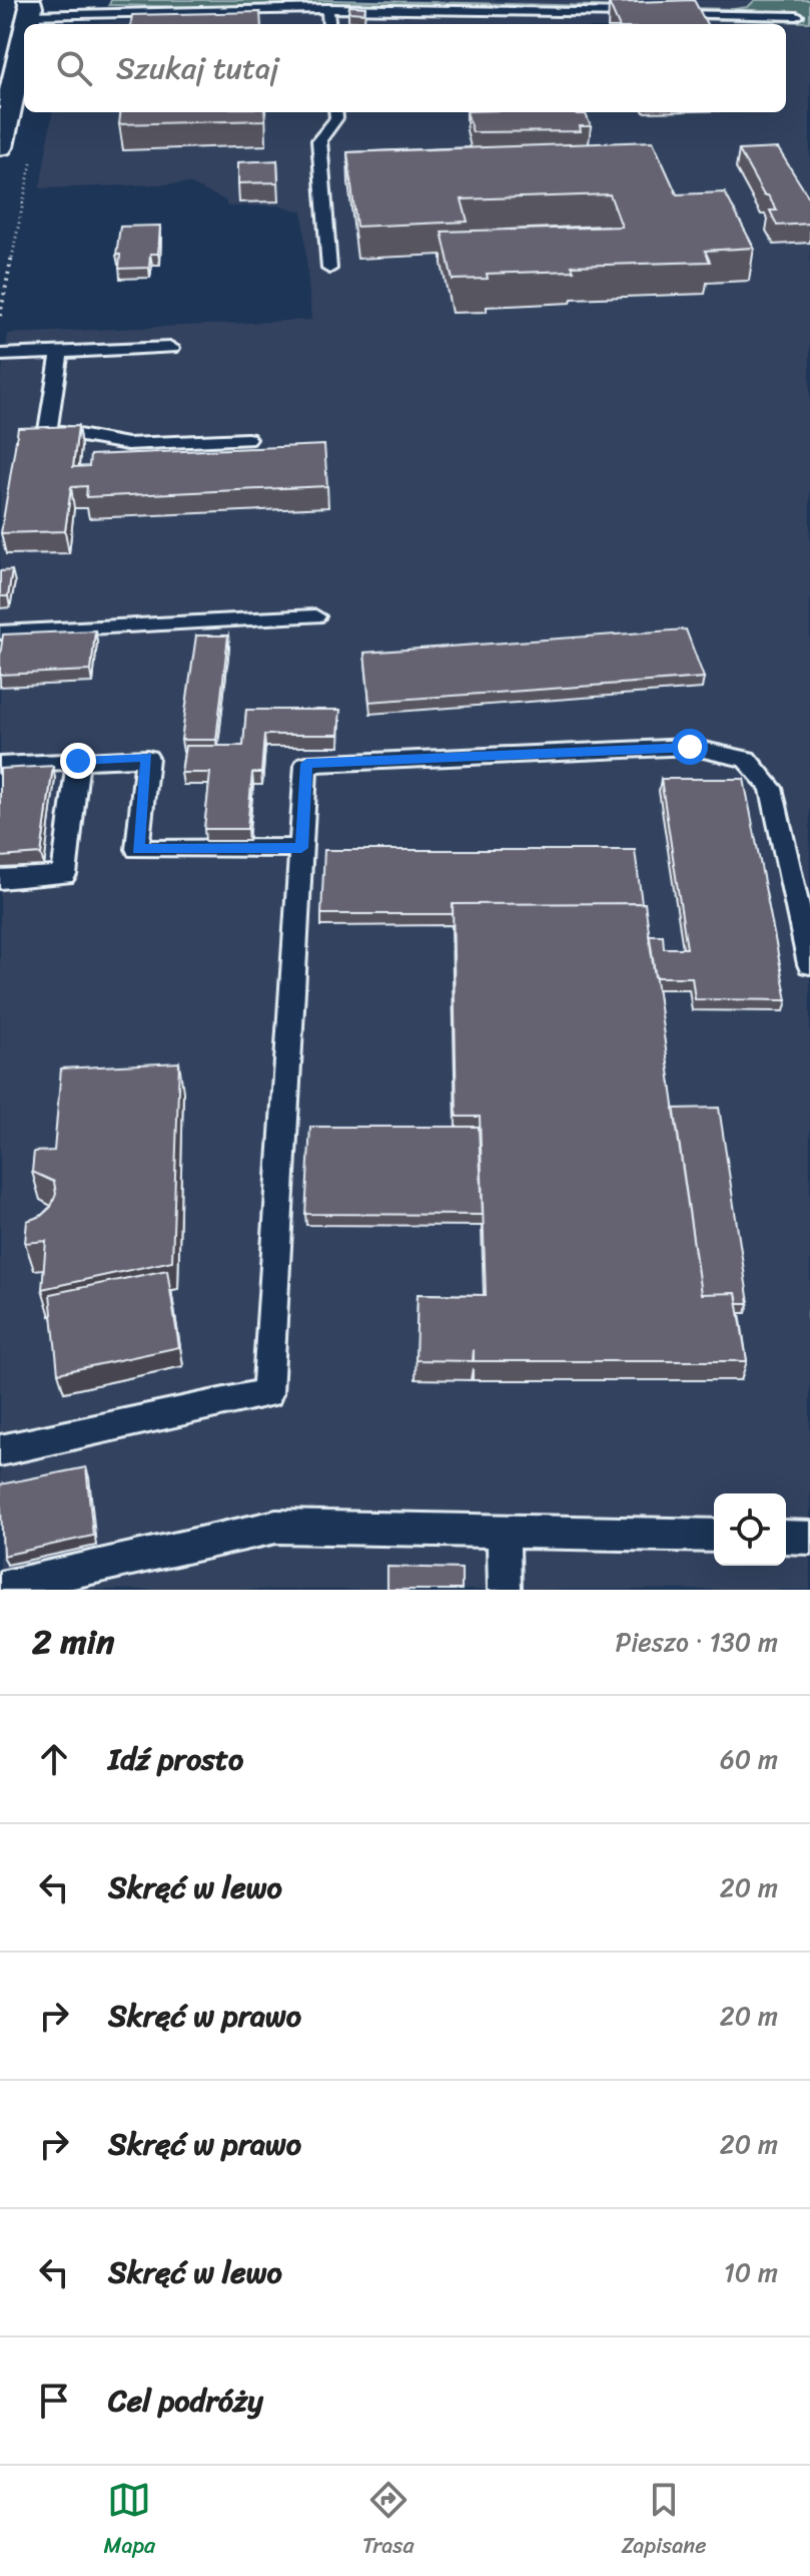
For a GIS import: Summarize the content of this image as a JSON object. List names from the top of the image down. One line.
{"page":{"search":"Szukaj tutaj","heading":["2 min","Pieszo · 130 m"],"list":[["Idź prosto","60 m"],["Skręć w lewo","20 m"],["Skręć w prawo","20 m"],["Skręć w prawo","20 m"],["Skręć w lewo","10 m"],"Cel podróży"],"nav":["Mapa","Trasa","Zapisane"]}}
